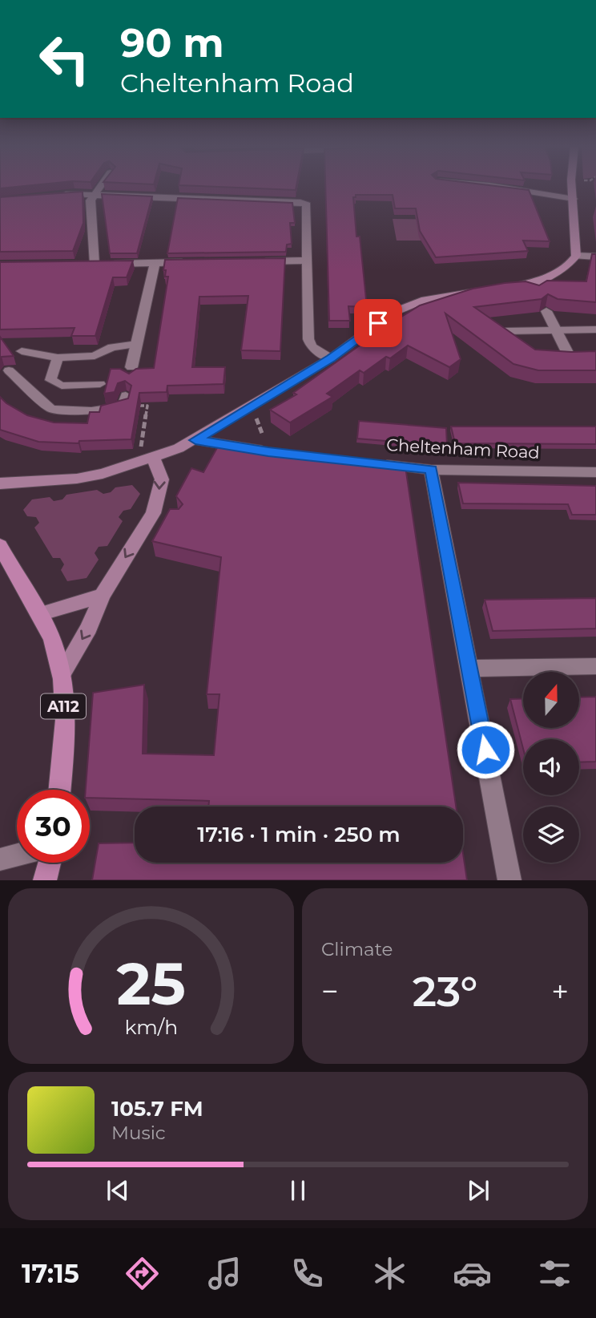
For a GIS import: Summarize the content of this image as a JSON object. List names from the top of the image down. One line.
{"streets":{"main road":["A112"],"street":["Cheltenham Road"]},"north":"top","page":{"turn":["90 m","Cheltenham Road"],"limit":"30","trip":"17:16 · 1 min · 250 m","tile":"Climate","heat":["−","23°","+"],"song":["105.7 FM","Music"],"tabs":"17:15","gauge":["25","km/h"]}}
